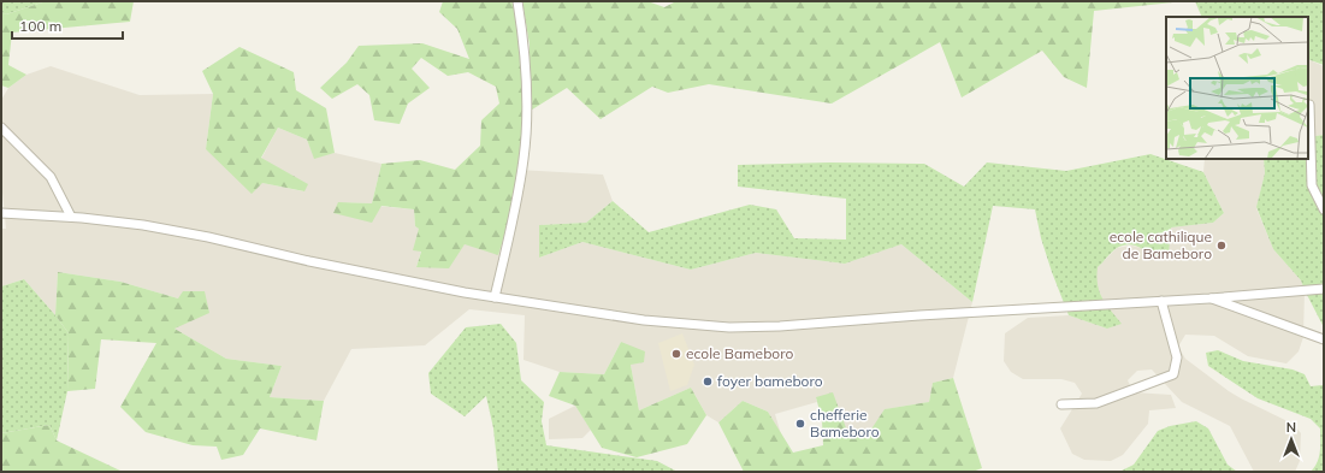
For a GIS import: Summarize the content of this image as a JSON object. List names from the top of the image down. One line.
{"places":["ecole cathilique de Bameboro","ecole Bameboro","foyer bameboro","chefferie Bameboro"],"scale_bar":"100 m","north":"top"}
